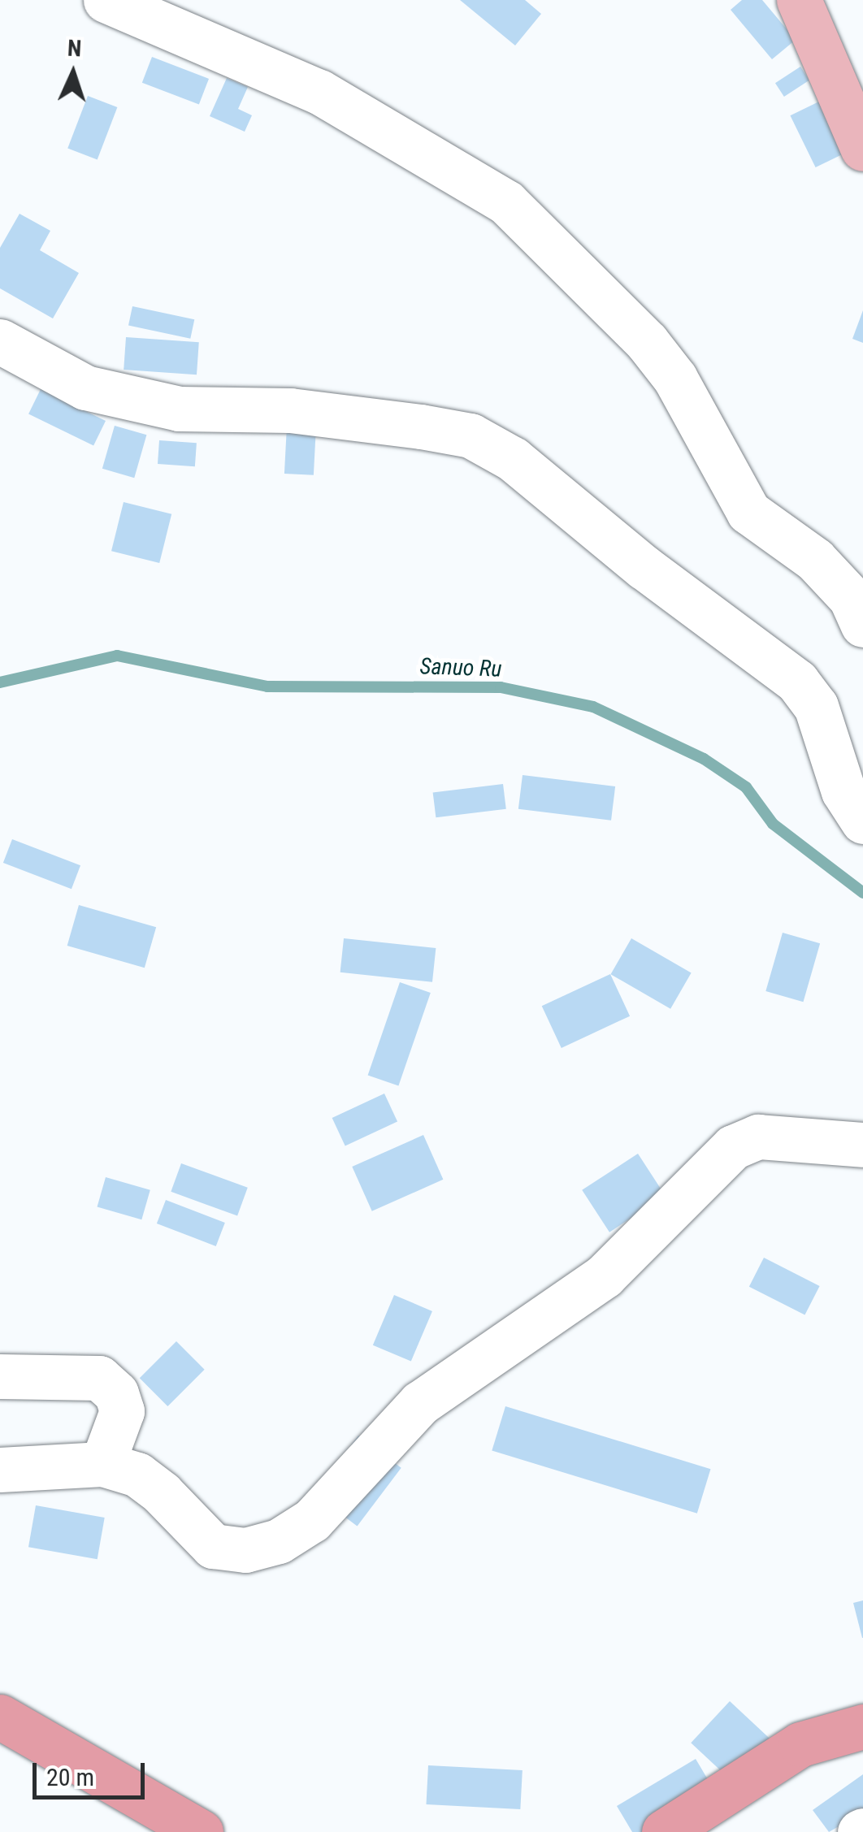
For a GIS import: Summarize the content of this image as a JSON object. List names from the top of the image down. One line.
{"water":["Sanuo Ru"],"scale_bar":"20 m","north":"top"}
